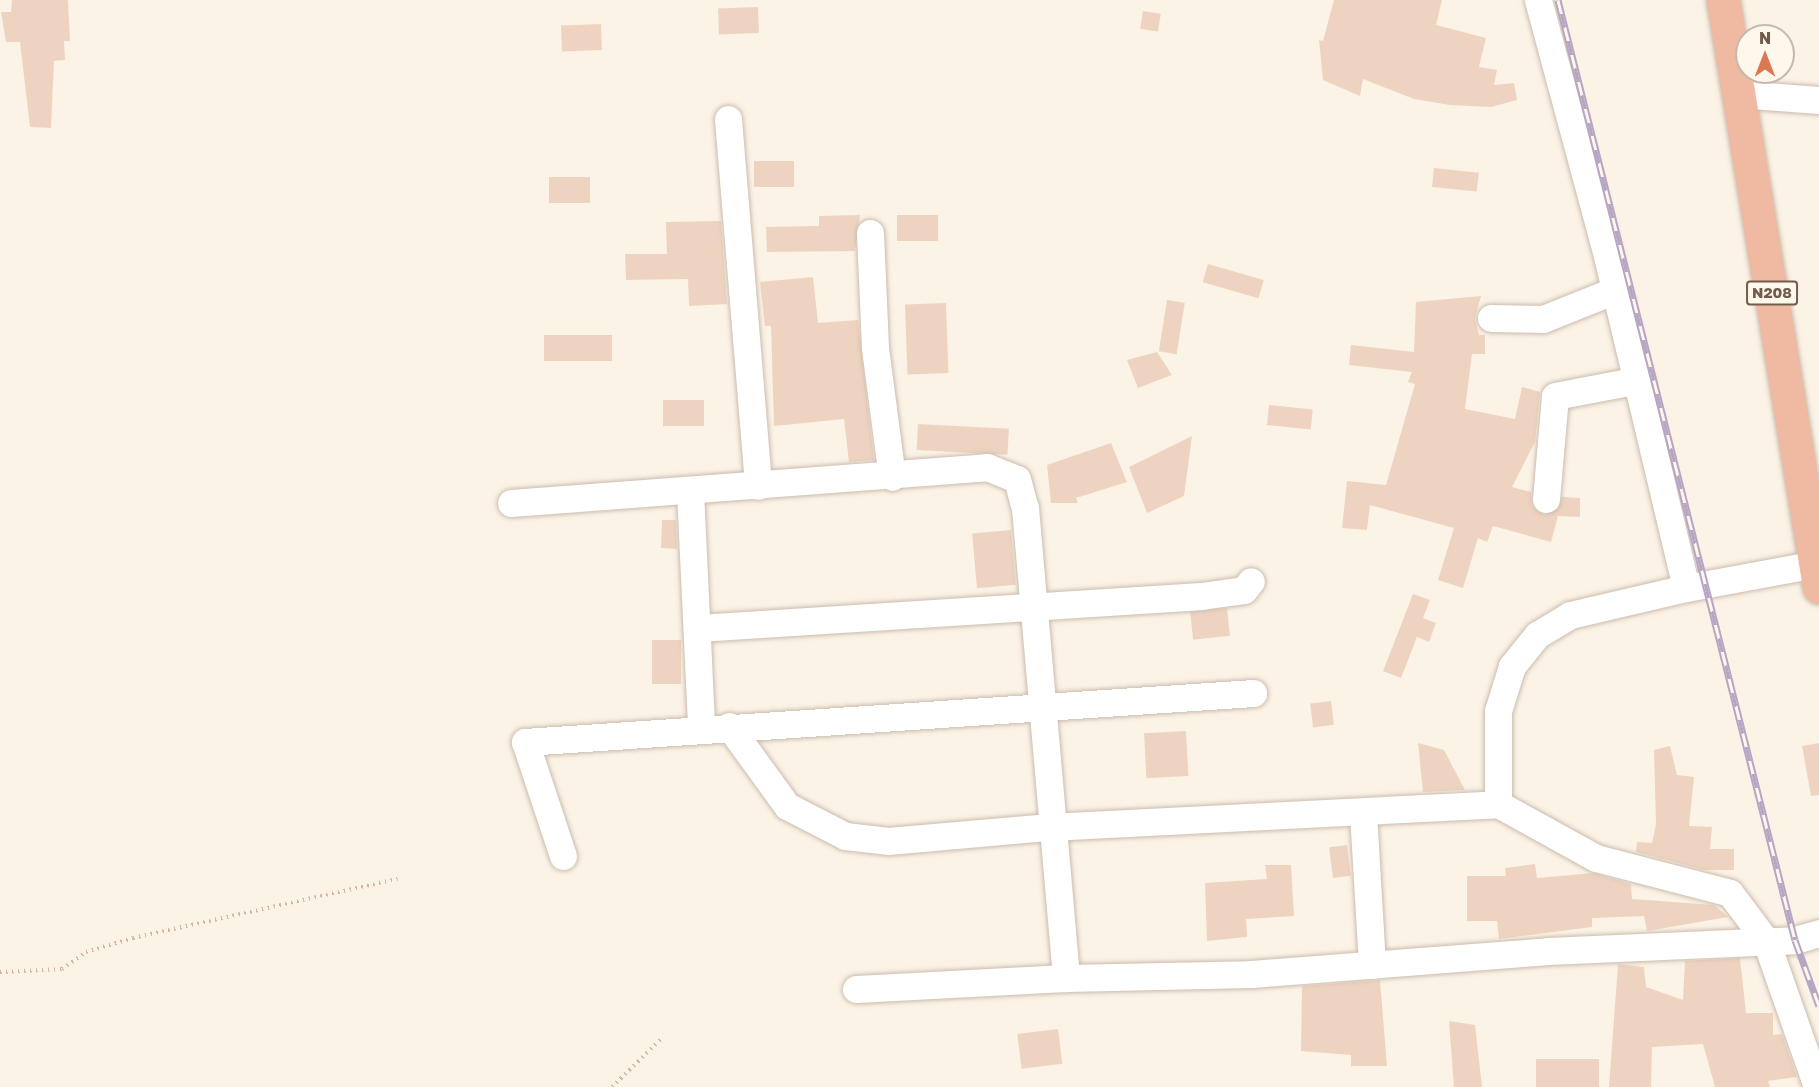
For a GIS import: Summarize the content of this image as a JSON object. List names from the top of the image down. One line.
{"streets":{"highway":["N208"]},"north":"top"}
